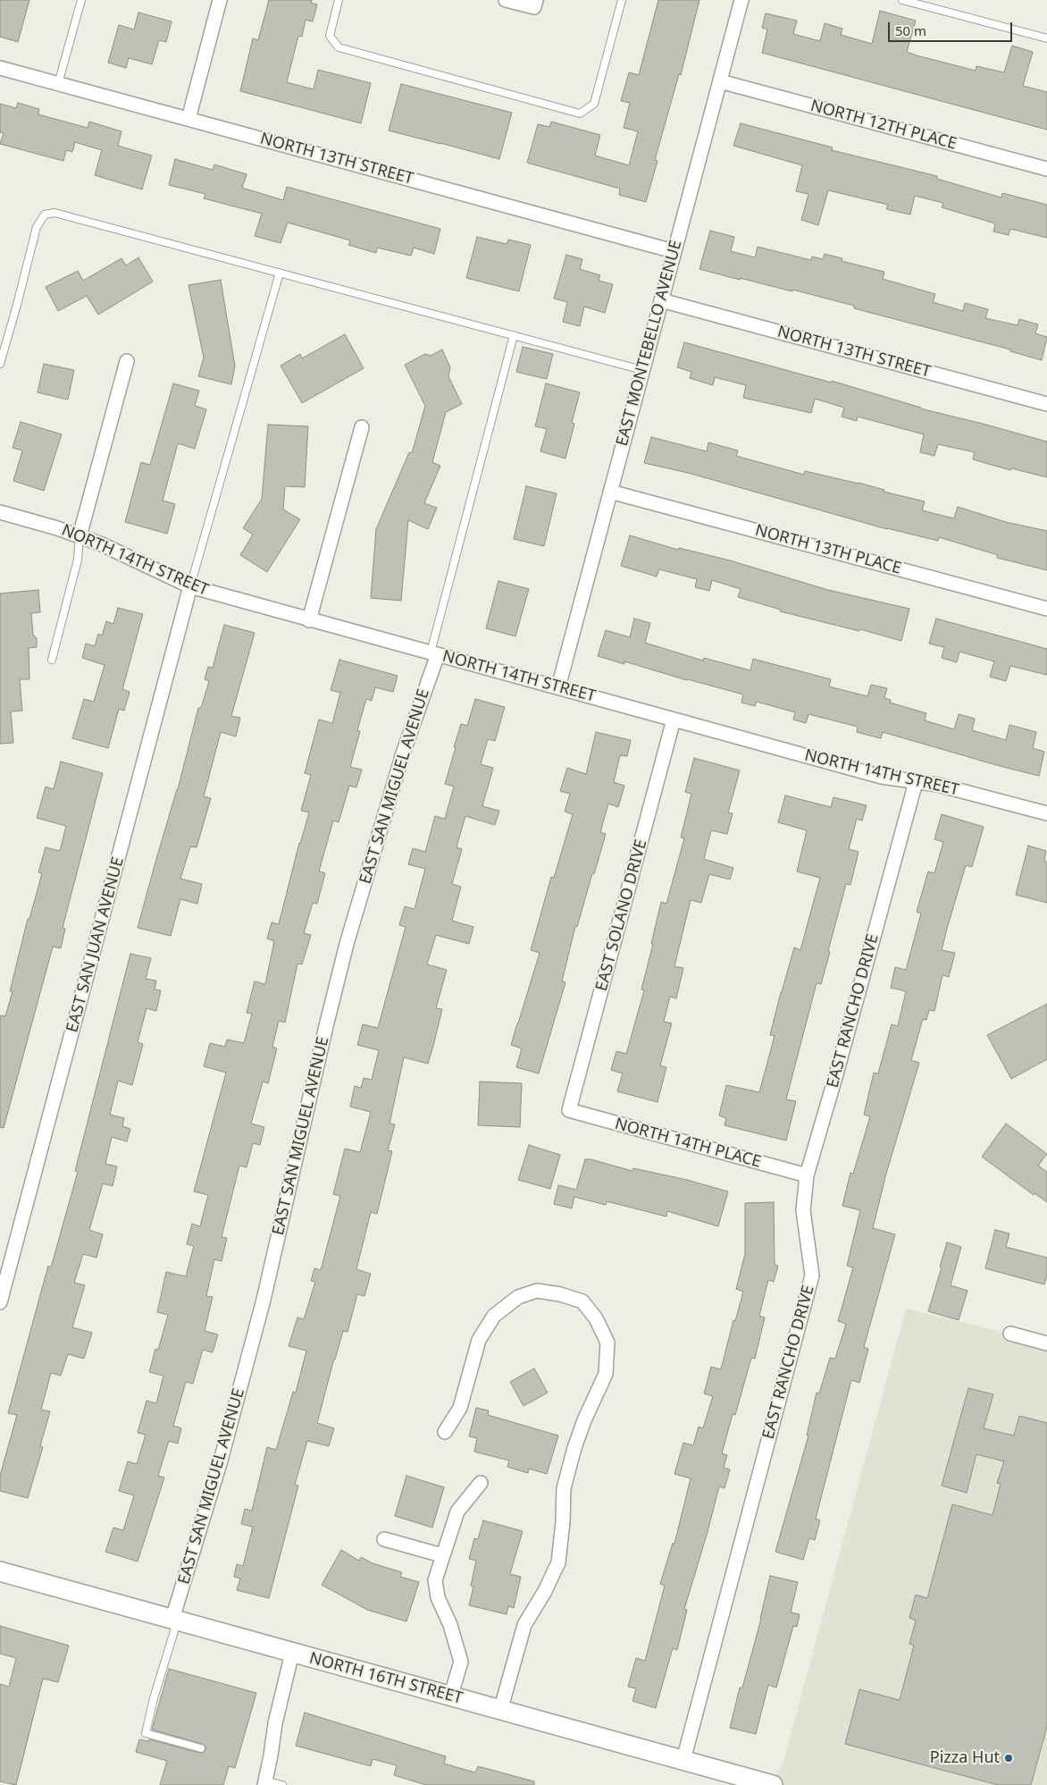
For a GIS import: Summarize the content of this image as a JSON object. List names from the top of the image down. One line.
{"streets":{"main road":["NORTH 16TH STREET"],"street":["NORTH 12TH PLACE","NORTH 13TH STREET","EAST MONTEBELLO AVENUE","NORTH 13TH PLACE","NORTH 14TH STREET","EAST SAN MIGUEL AVENUE","EAST SOLANO DRIVE","EAST SAN JUAN AVENUE","EAST RANCHO DRIVE","NORTH 14TH PLACE"]},"crossings":[["NORTH 12TH PLACE","EAST MONTEBELLO AVENUE"],["NORTH 13TH STREET","EAST MONTEBELLO AVENUE"],["EAST MONTEBELLO AVENUE","NORTH 13TH PLACE"],["EAST MONTEBELLO AVENUE","NORTH 14TH STREET"],["NORTH 14TH STREET","EAST SAN MIGUEL AVENUE"],["NORTH 14TH STREET","EAST SOLANO DRIVE"],["NORTH 14TH STREET","EAST SAN JUAN AVENUE"],["NORTH 14TH STREET","EAST RANCHO DRIVE"],["EAST SAN MIGUEL AVENUE","NORTH 16TH STREET"],["EAST SOLANO DRIVE","NORTH 14TH PLACE"],["EAST RANCHO DRIVE","NORTH 14TH PLACE"],["EAST RANCHO DRIVE","NORTH 16TH STREET"]],"places":["Pizza Hut"],"scale_bar":"50 m"}
